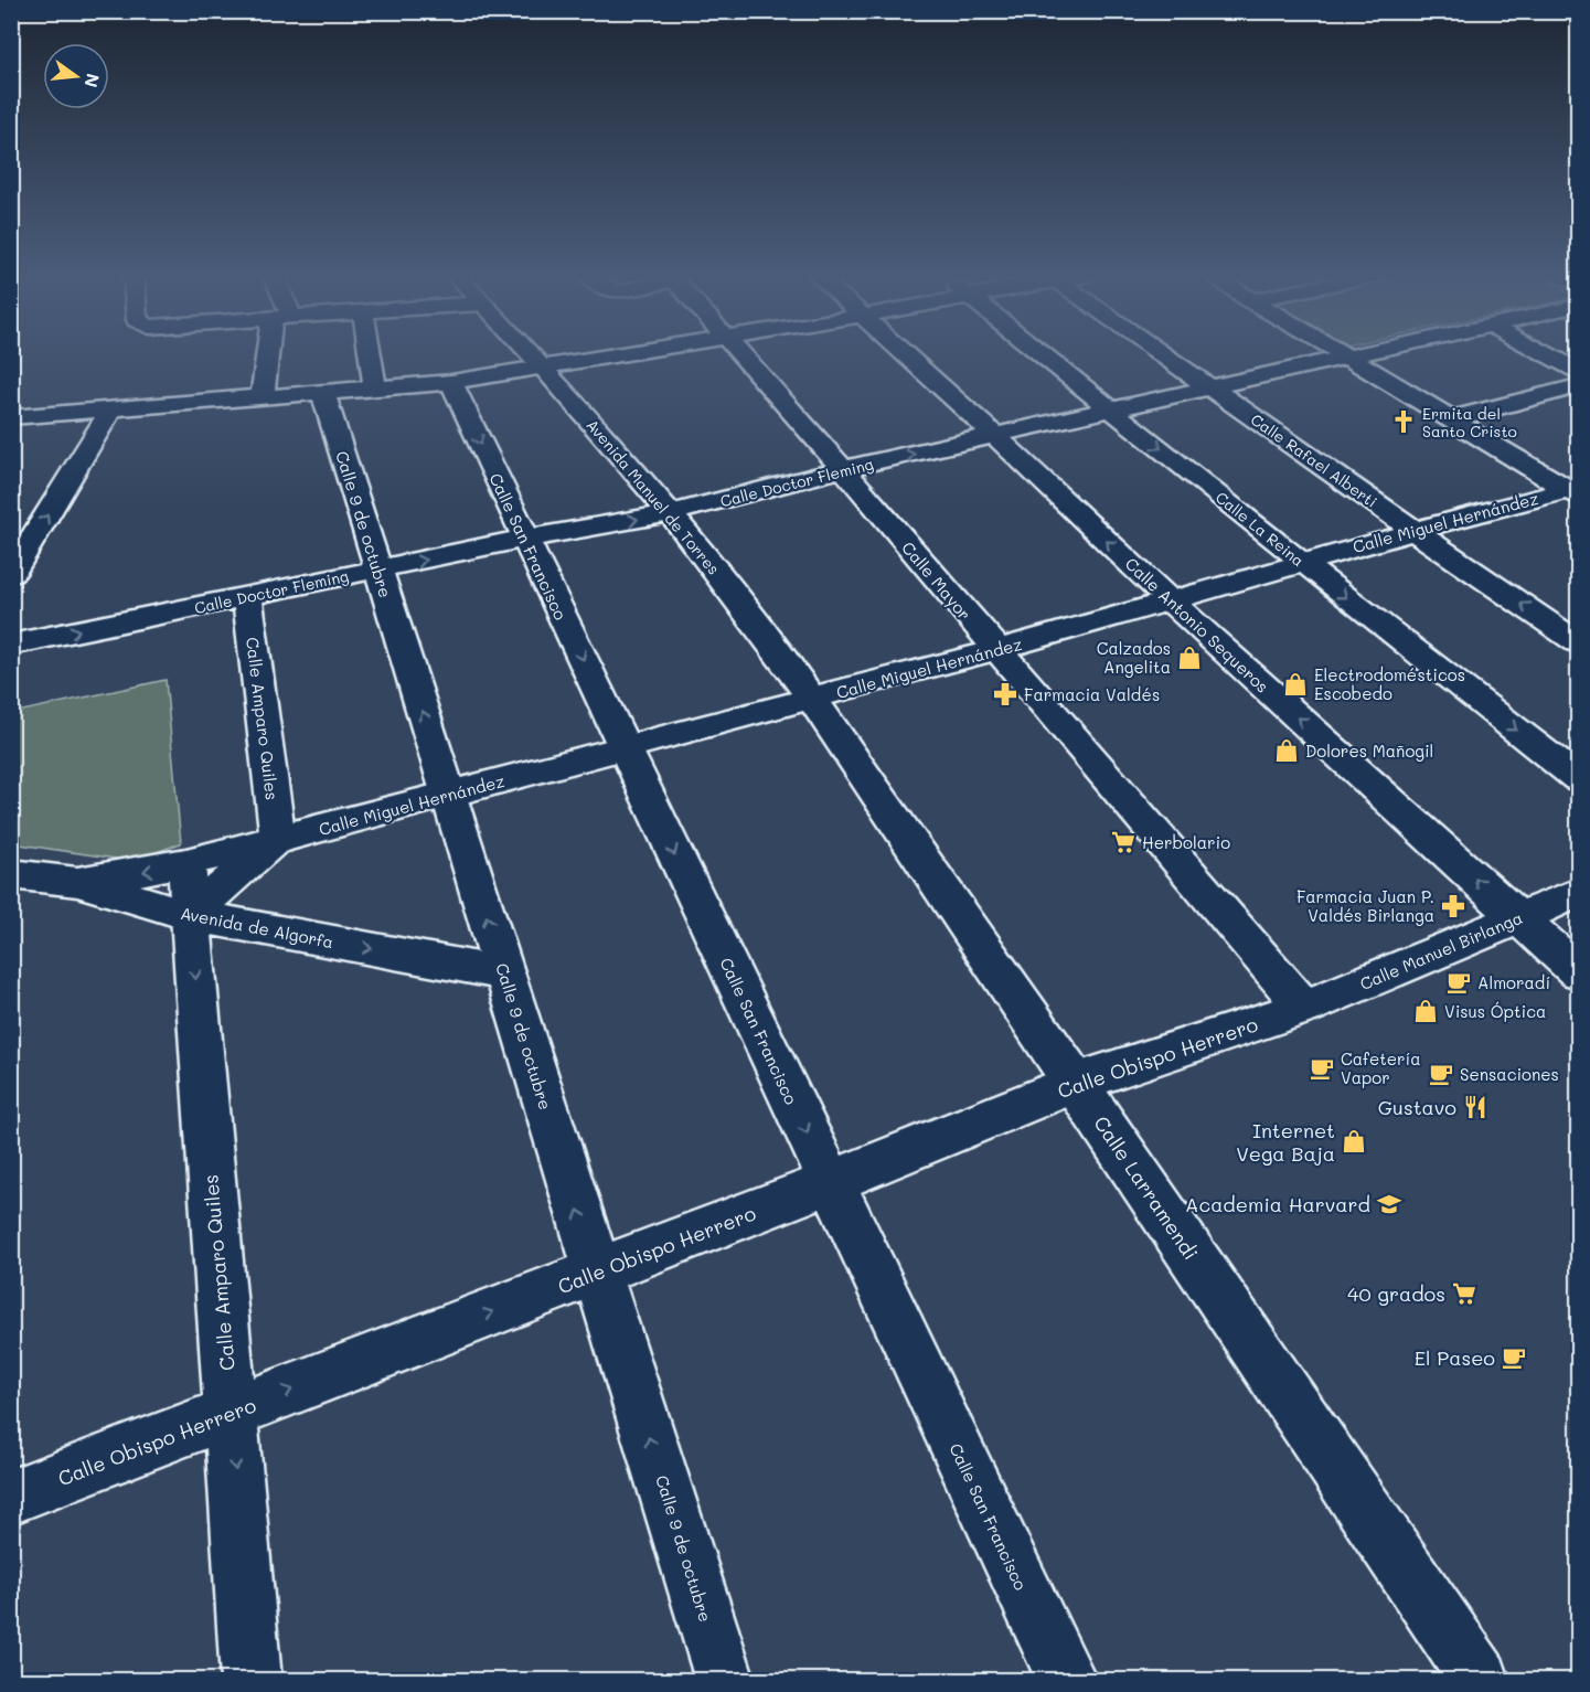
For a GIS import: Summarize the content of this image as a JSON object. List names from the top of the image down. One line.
{"streets":{"street":["Calle Rafael Alberti","Calle Doctor Fleming","Avenida Manuel de Torres","Calle Miguel Hernández","Calle 9 de octubre","Calle La Reina","Calle San Francisco","Calle Mayor","Calle Antonio Sequeros","Calle Amparo Quiles","Avenida de Algorfa","Calle Manuel Birlanga","Calle Obispo Herrero","Calle Larramendi"]},"crossings":[["Calle Rafael Alberti","Calle Doctor Fleming"],["Calle Rafael Alberti","Calle Miguel Hernández"],["Calle Doctor Fleming","Avenida Manuel de Torres"],["Calle Doctor Fleming","Calle 9 de octubre"],["Calle Doctor Fleming","Calle La Reina"],["Calle Doctor Fleming","Calle San Francisco"],["Calle Doctor Fleming","Calle Mayor"],["Calle Doctor Fleming","Calle Antonio Sequeros"],["Calle Doctor Fleming","Calle Amparo Quiles"],["Avenida Manuel de Torres","Calle Miguel Hernández"],["Avenida Manuel de Torres","Calle Larramendi"],["Calle Miguel Hernández","Calle 9 de octubre"],["Calle Miguel Hernández","Calle La Reina"],["Calle Miguel Hernández","Calle San Francisco"],["Calle Miguel Hernández","Calle Mayor"],["Calle Miguel Hernández","Calle Antonio Sequeros"],["Calle Miguel Hernández","Calle Amparo Quiles"],["Calle Miguel Hernández","Avenida de Algorfa"],["Calle Miguel Hernández","Calle Larramendi"],["Calle 9 de octubre","Avenida de Algorfa"],["Calle 9 de octubre","Calle Obispo Herrero"],["Calle San Francisco","Calle Obispo Herrero"],["Calle Mayor","Calle Manuel Birlanga"],["Calle Mayor","Calle Obispo Herrero"],["Calle Antonio Sequeros","Calle Manuel Birlanga"],["Calle Amparo Quiles","Avenida de Algorfa"],["Calle Amparo Quiles","Calle Obispo Herrero"],["Calle Manuel Birlanga","Calle Obispo Herrero"],["Calle Obispo Herrero","Calle Larramendi"]],"one_way":["Calle 9 de octubre","Calle San Francisco","Calle Antonio Sequeros","Calle Amparo Quiles","Avenida de Algorfa"],"places":{"church":["Ermita del Santo Cristo"],"shop":["Calzados Angelita","Electrodomésticos Escobedo","Dolores Mañogil","Visus Óptica","Internet Vega Baja"],"pharmacy":["Farmacia Valdés","Farmacia Juan P. Valdés Birlanga"],"supermarket":["Herbolario","40 grados"],"cafe":["Almoradí","Cafetería Vapor","Sensaciones","El Paseo"],"restaurant":["Gustavo"],"school or university":["Academia Harvard"]},"north":"right"}
